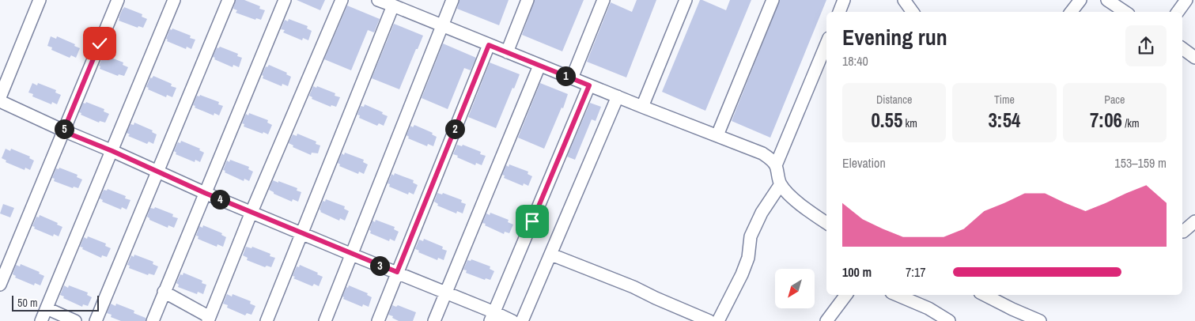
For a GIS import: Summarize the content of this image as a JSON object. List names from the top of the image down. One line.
{"scale_bar":"50 m","north":"bottom left","page":{"heading":["Evening run","18:40"],"pins":["1","2","5","4","3"],"stats":[["Distance","0.55 km"],["Time","3:54"],["Pace","7:06 /km"]],"chart":["Elevation","153–159 m"],"list":[{"name":"100 m","note":"7:17"}],"scale":"50 m"}}
